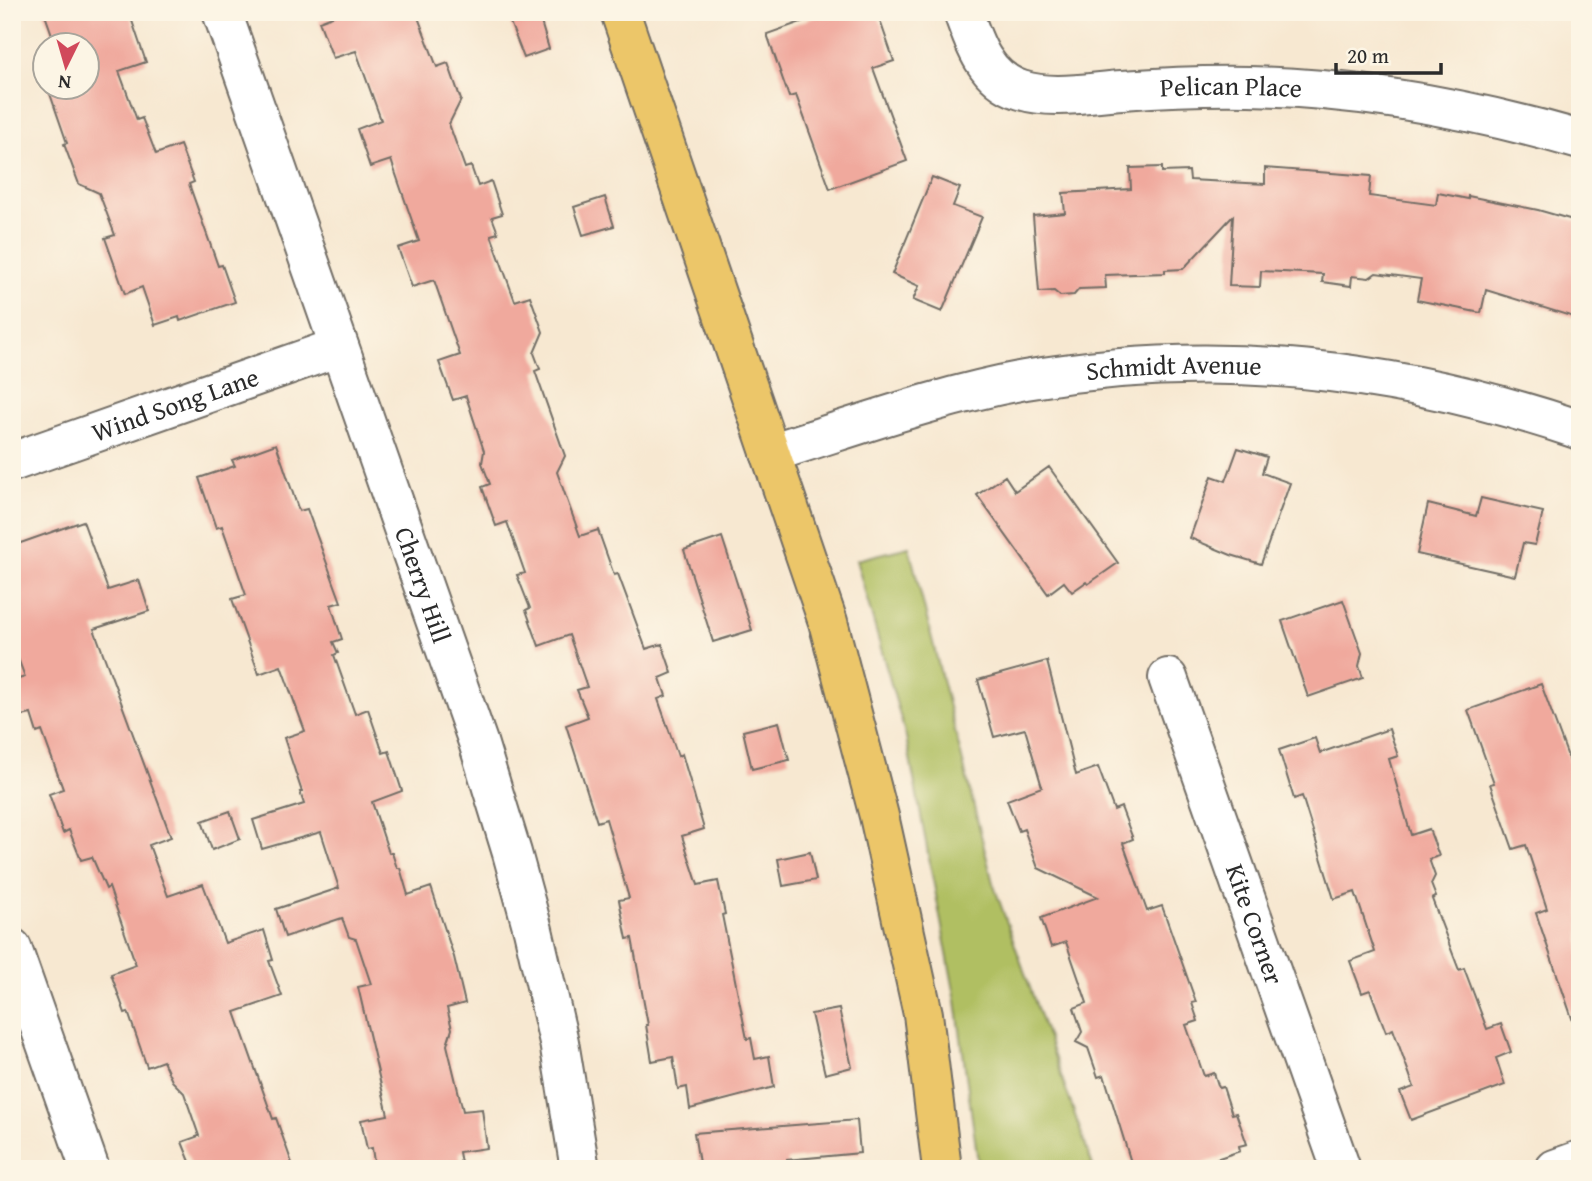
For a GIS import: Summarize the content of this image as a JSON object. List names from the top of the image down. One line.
{"streets":{"street":["Pelican Place","Schmidt Avenue","Wind Song Lane","Cherry Hill","Kite Corner"]},"crossings":[["Wind Song Lane","Cherry Hill"]],"scale_bar":"20 m","north":"bottom"}
